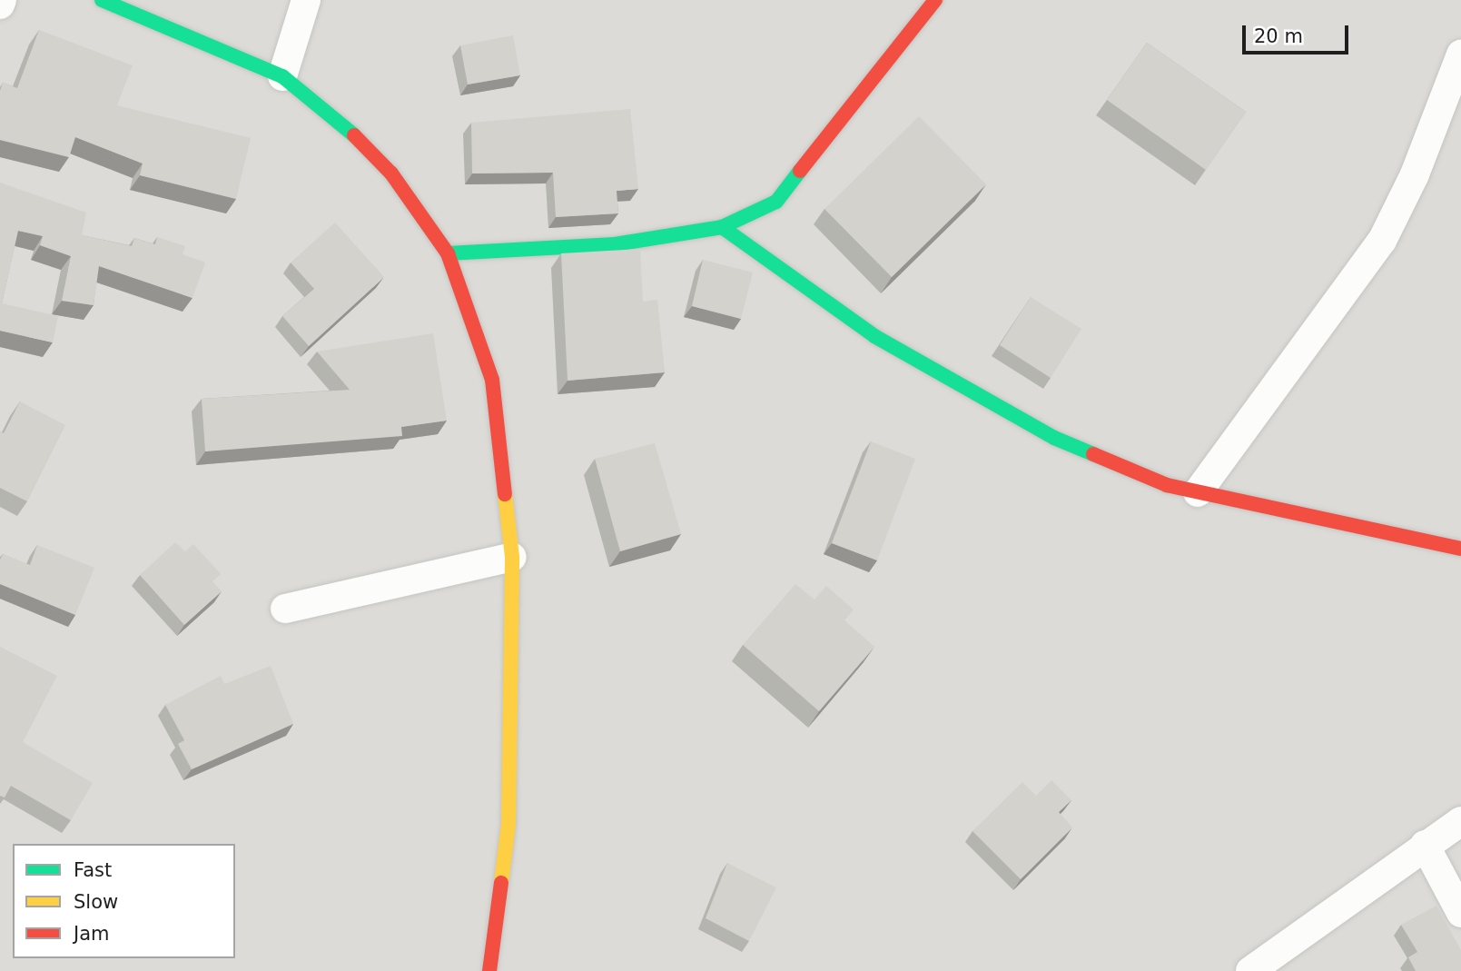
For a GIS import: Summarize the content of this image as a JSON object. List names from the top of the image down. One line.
{"legend":["Fast","Slow","Jam"],"scale_bar":"20 m"}
